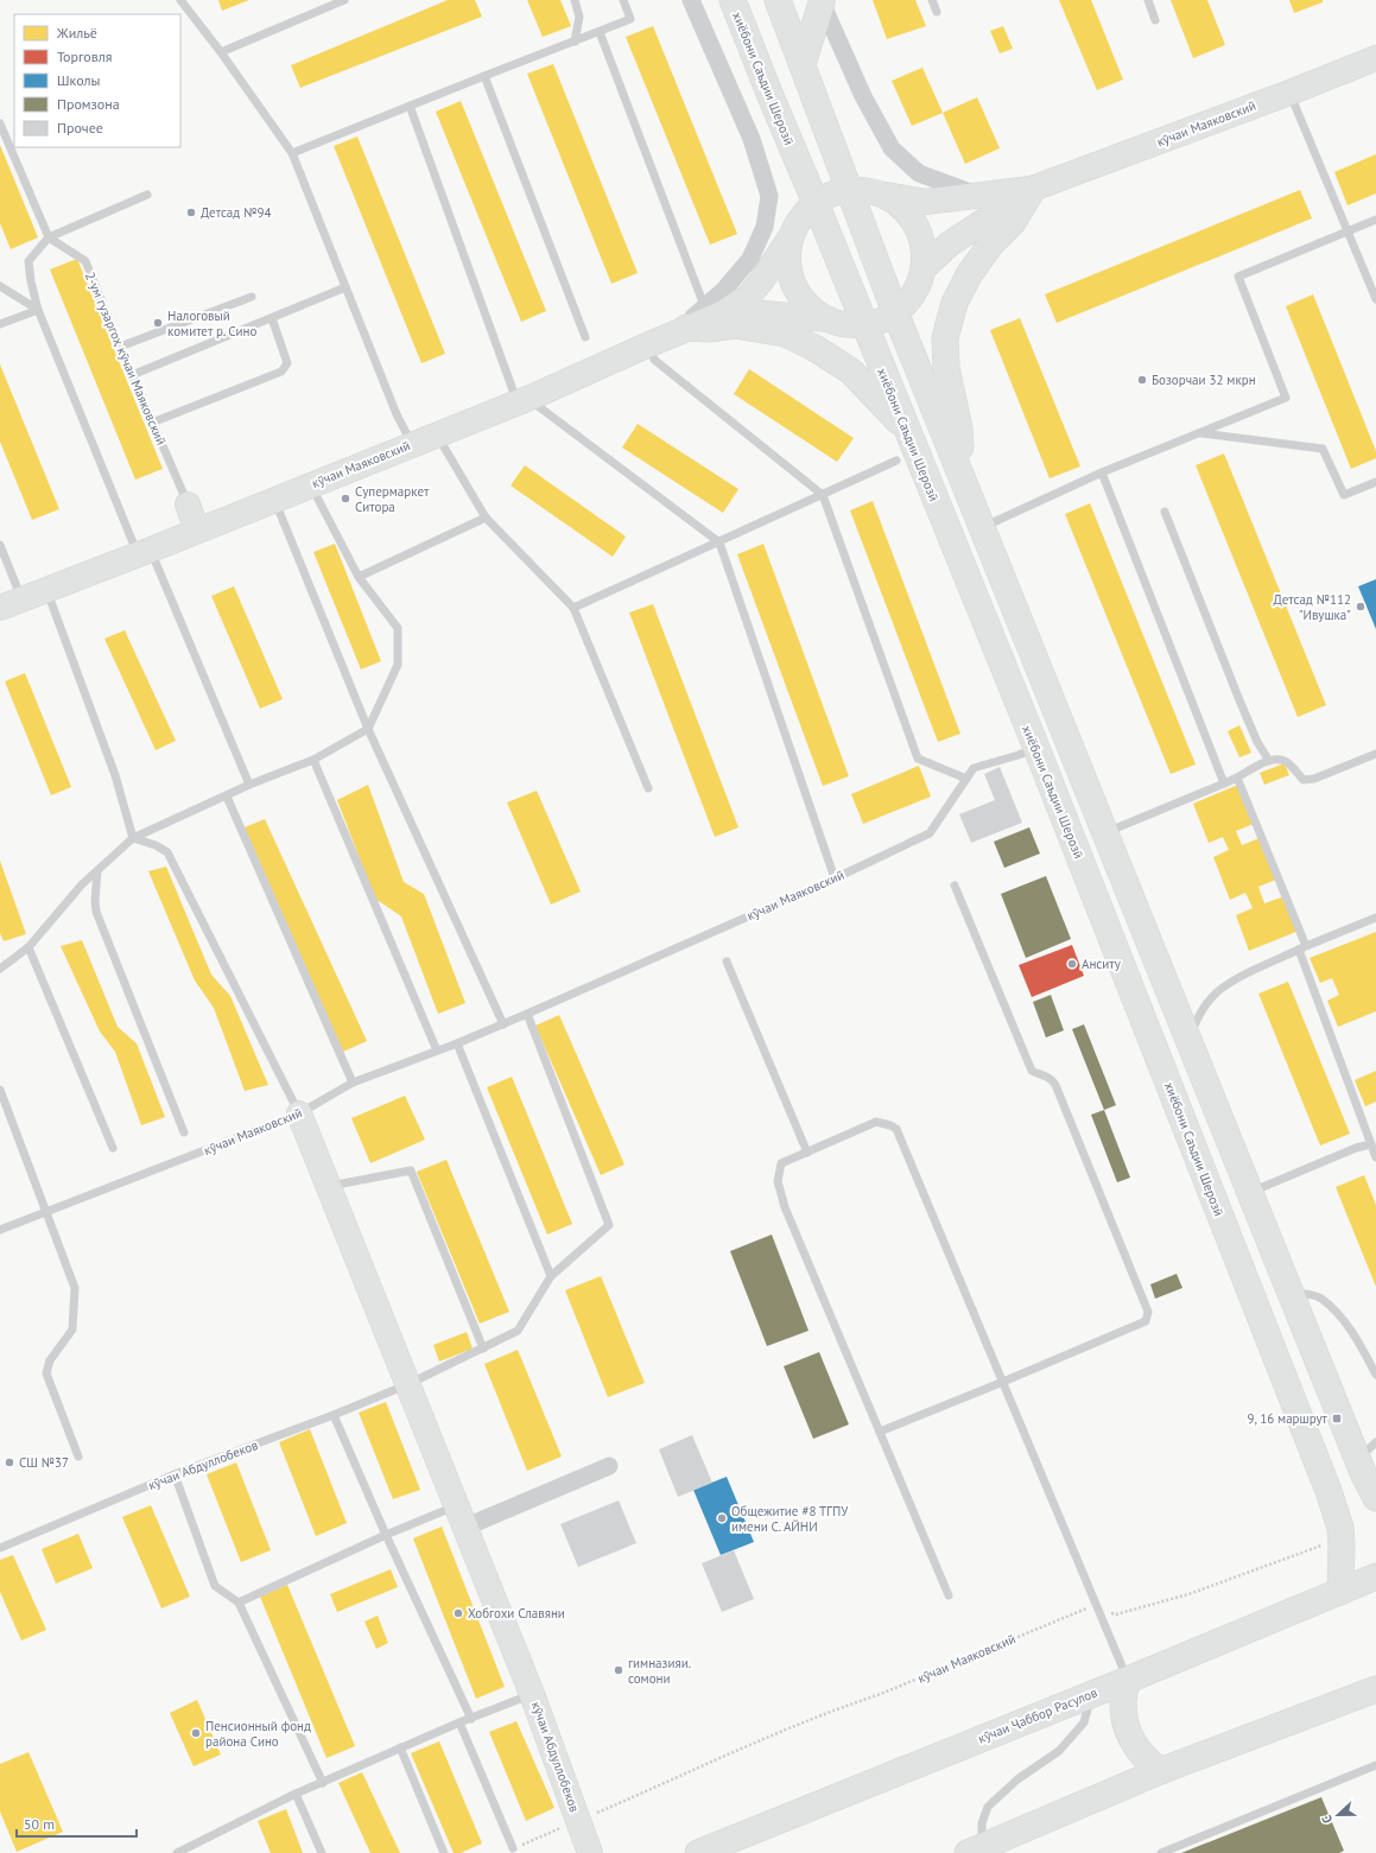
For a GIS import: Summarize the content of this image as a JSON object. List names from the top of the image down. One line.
{"streets":{"main road":["хиёбони Саъдии Шерозӣ","кӯчаи Ҷаббор Расулов"],"street":["кӯчаи Маяковский","кӯчаи Абдуллобеков"],"lane":["2-ум гузаргоҳ кӯчаи Маяковский"]},"crossings":[["хиёбони Саъдии Шерозӣ","кӯчаи Маяковский"],["хиёбони Саъдии Шерозӣ","кӯчаи Ҷаббор Расулов"],["кӯчаи Маяковский","кӯчаи Абдуллобеков"]],"places":{"other":["Детсад №94","Налоговый комитет р. Сино","Бозорчаи 32 мкрн","Супермаркет Ситора","Детсад №112 \"Ивушка\"","Анситу","СШ №37","Общежитие #8 ТГПУ имени С. АЙНИ","Хобгохи Славяни","гимназияи. сомони","Пенсионный фонд района Сино"],"transit":["9, 16 маршрут"]},"legend":["Жильё","Торговля","Школы","Промзона","Прочее"],"scale_bar":"50 m","north":"left"}
